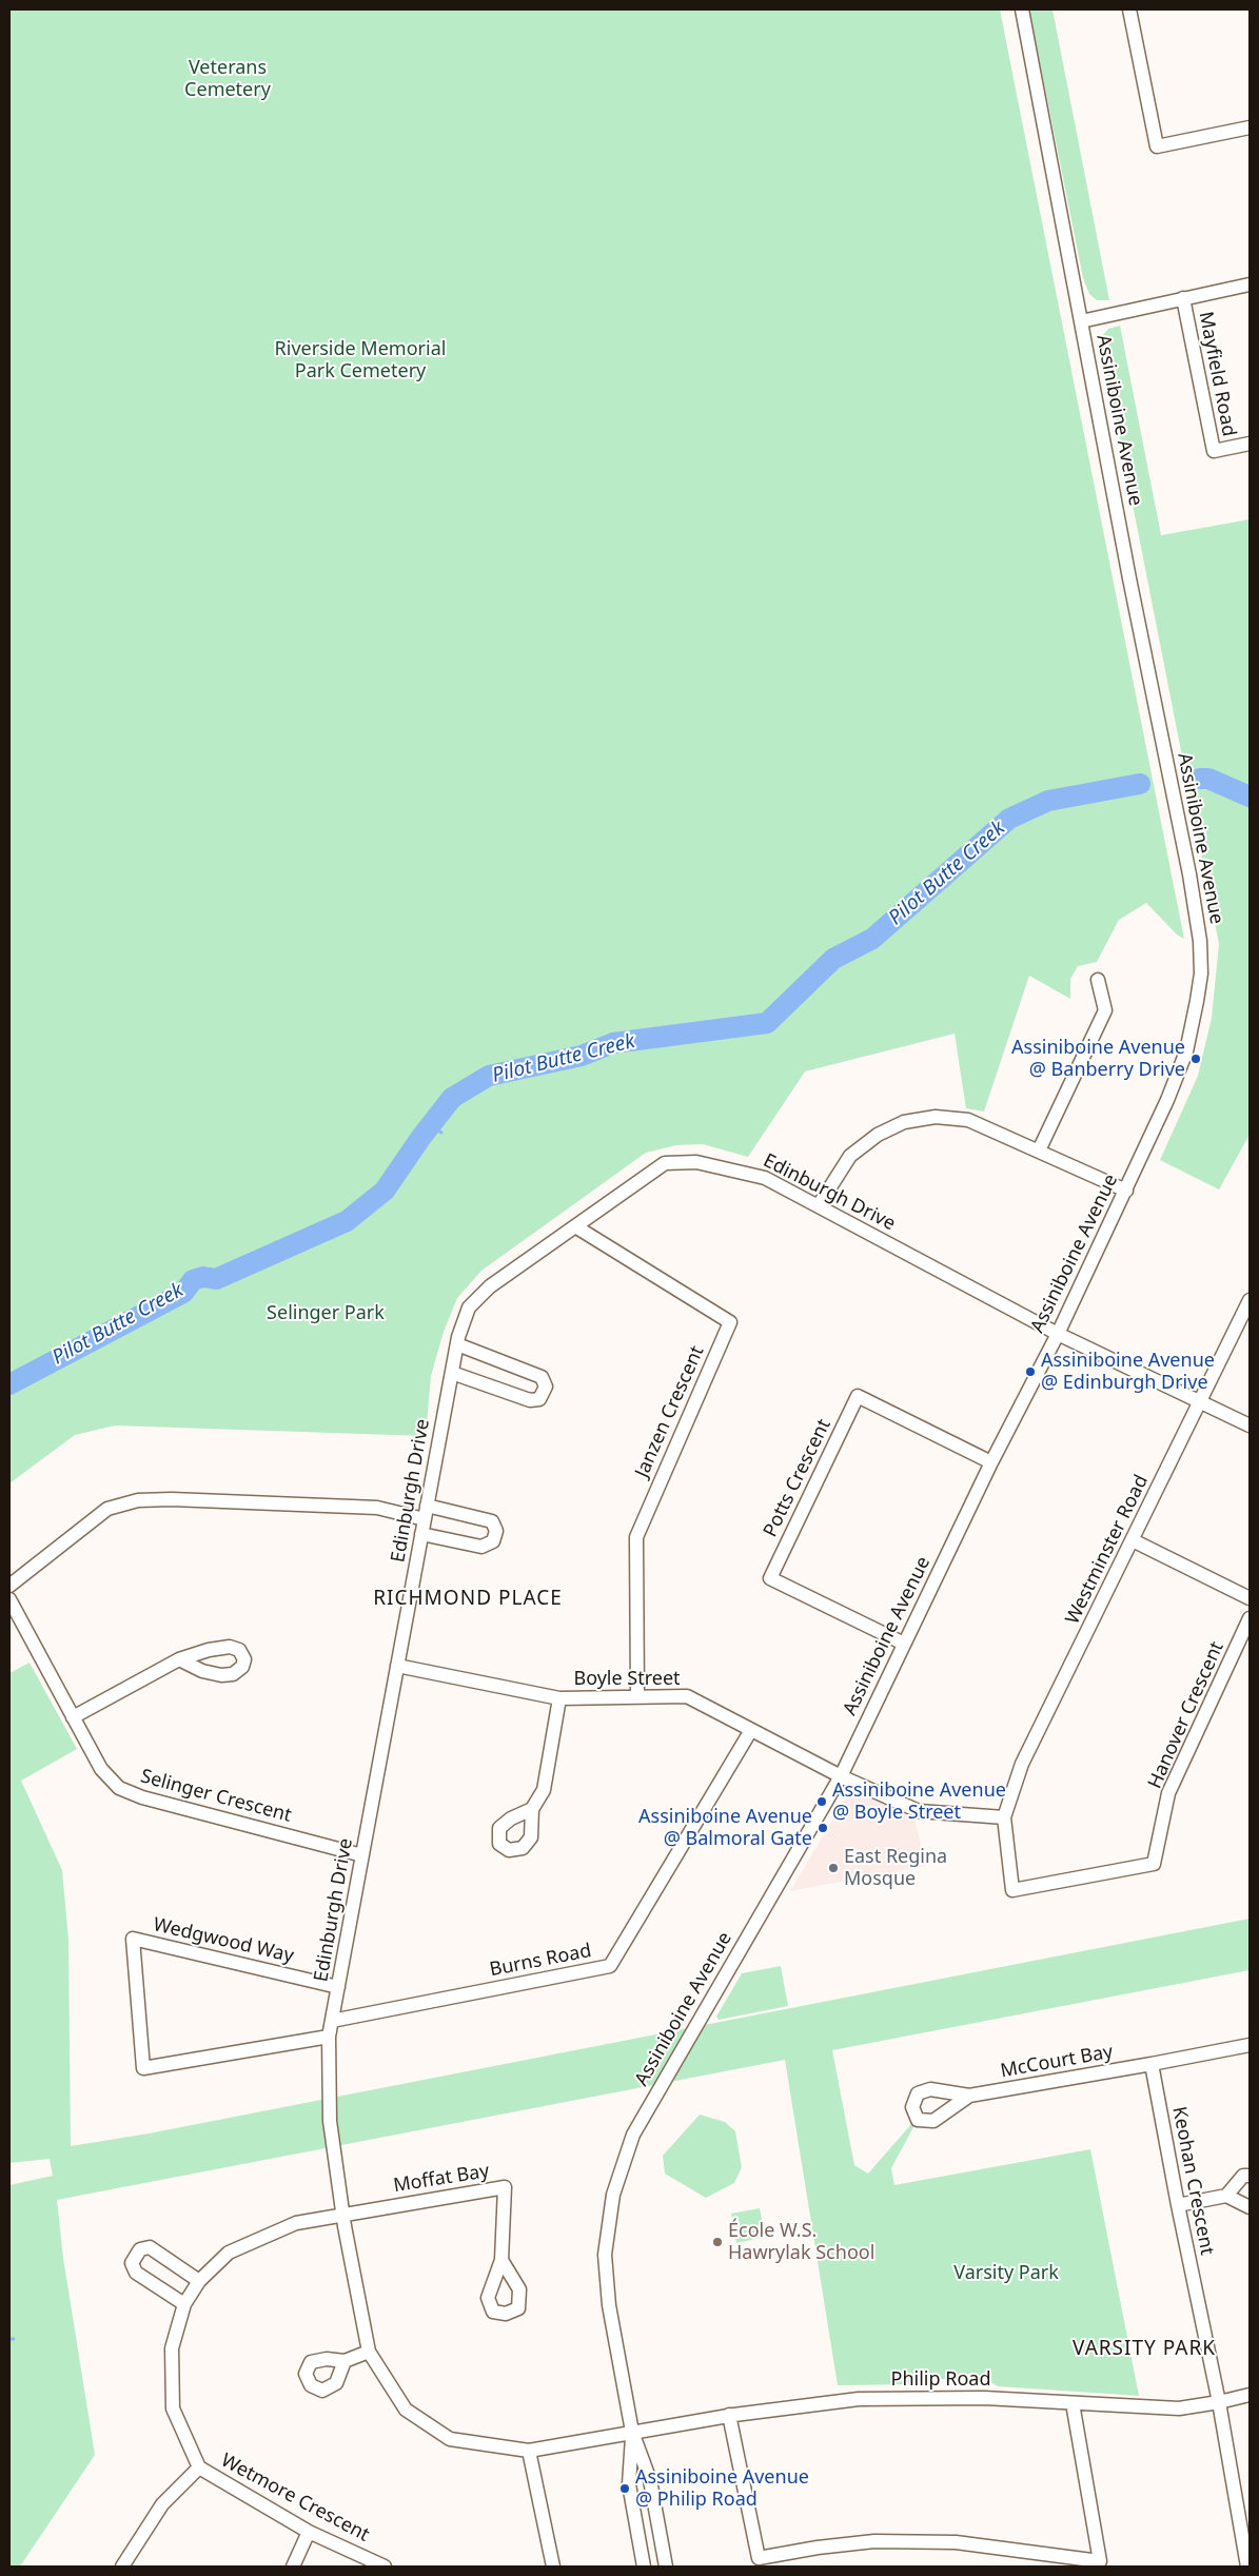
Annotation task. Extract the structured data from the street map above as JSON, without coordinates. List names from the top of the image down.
{
  "streets": {
    "street": [
      "Mayfield Road",
      "Assiniboine Avenue",
      "Edinburgh Drive",
      "Janzen Crescent",
      "Potts Crescent",
      "Westminster Road",
      "Boyle Street",
      "Hanover Crescent",
      "Selinger Crescent",
      "Wedgwood Way",
      "Burns Road",
      "McCourt Bay",
      "Moffat Bay",
      "Keohan Crescent",
      "Philip Road",
      "Wetmore Crescent"
    ]
  },
  "crossings": [
    ["Assiniboine Avenue", "Edinburgh Drive"],
    ["Assiniboine Avenue", "Potts Crescent"],
    ["Assiniboine Avenue", "Boyle Street"],
    ["Assiniboine Avenue", "Philip Road"],
    ["Edinburgh Drive", "Janzen Crescent"],
    ["Edinburgh Drive", "Westminster Road"],
    ["Edinburgh Drive", "Boyle Street"],
    ["Edinburgh Drive", "Selinger Crescent"],
    ["Edinburgh Drive", "Wedgwood Way"],
    ["Edinburgh Drive", "Burns Road"],
    ["Edinburgh Drive", "Moffat Bay"],
    ["Edinburgh Drive", "Philip Road"],
    ["Edinburgh Drive", "Wetmore Crescent"],
    ["Janzen Crescent", "Boyle Street"],
    ["Westminster Road", "Boyle Street"],
    ["Westminster Road", "Hanover Crescent"],
    ["Boyle Street", "Hanover Crescent"],
    ["Boyle Street", "Burns Road"],
    ["McCourt Bay", "Keohan Crescent"],
    ["Moffat Bay", "Wetmore Crescent"],
    ["Keohan Crescent", "Philip Road"]
  ],
  "districts": ["RICHMOND PLACE", "VARSITY PARK"],
  "water": ["Pilot Butte Creek"],
  "parks": [
    "Veterans Cemetery",
    "Riverside Memorial Park Cemetery",
    "Selinger Park",
    "Varsity Park"
  ],
  "places": [
    "Assiniboine Avenue @ Banberry Drive",
    "Assiniboine Avenue @ Edinburgh Drive",
    "Assiniboine Avenue @ Boyle Street",
    "Assiniboine Avenue @ Balmoral Gate",
    "East Regina Mosque",
    "École W.S. Hawrylak School",
    "Assiniboine Avenue @ Philip Road"
  ]
}
